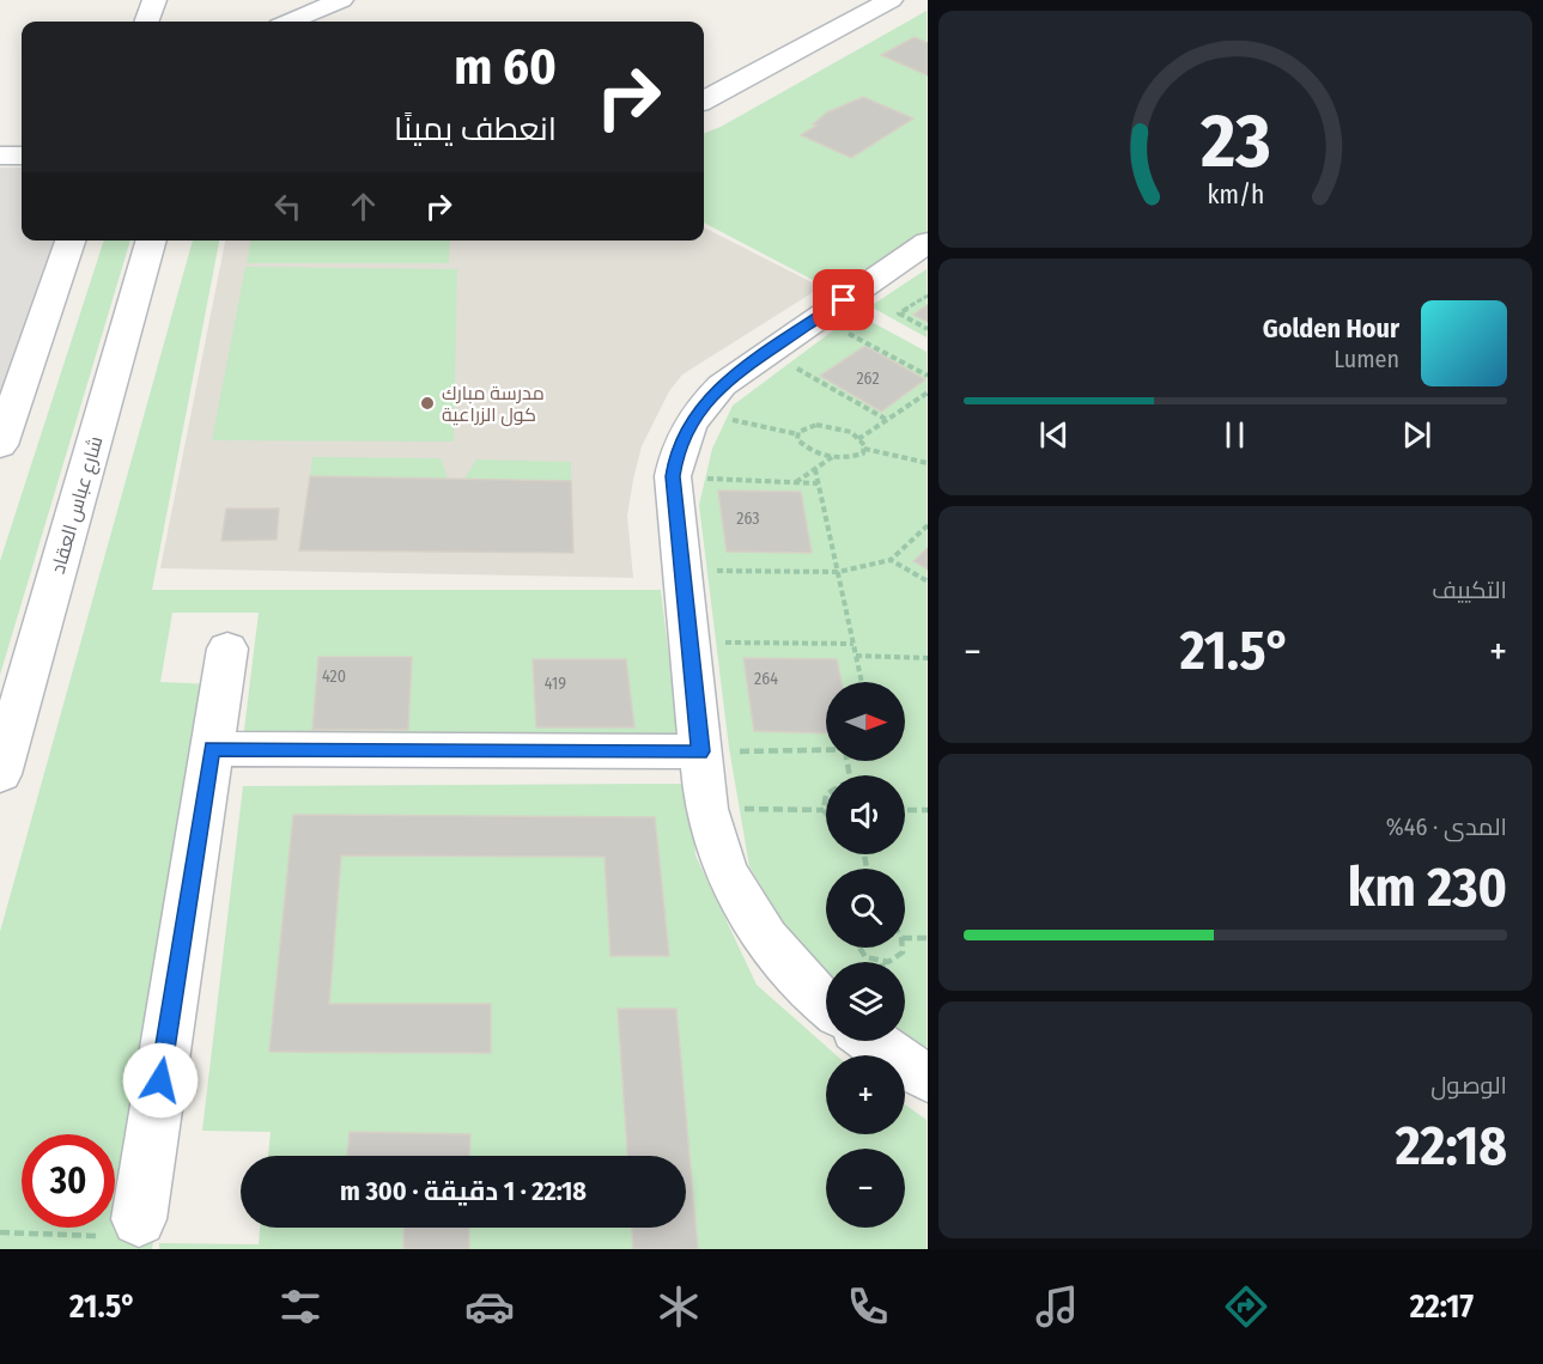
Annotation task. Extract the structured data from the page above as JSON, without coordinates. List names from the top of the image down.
{
  "streets": {
    "street": ["شارع عباس العقاد"]
  },
  "places": ["مدرسة مبارك كول الزراعية"],
  "house_numbers": [
    "262",
    "263",
    "420",
    "264",
    "419"
  ],
  "north": "right",
  "page": {
    "turn": ["60 m", "انعطف يمينًا"],
    "song": ["Golden Hour", "Lumen"],
    "tile": [
      "التكييف",
      ["المدى · 46%", "230 km"],
      ["الوصول", "22:18"]
    ],
    "heat": ["−", "21.5°", "+"],
    "map_buttons": ["+", "−"],
    "limit": "30",
    "trip": "22:18 · 1 دقيقة · 300 m",
    "tabs": ["22:17", "21.5°"],
    "gauge": ["23", "km/h"]
  }
}
